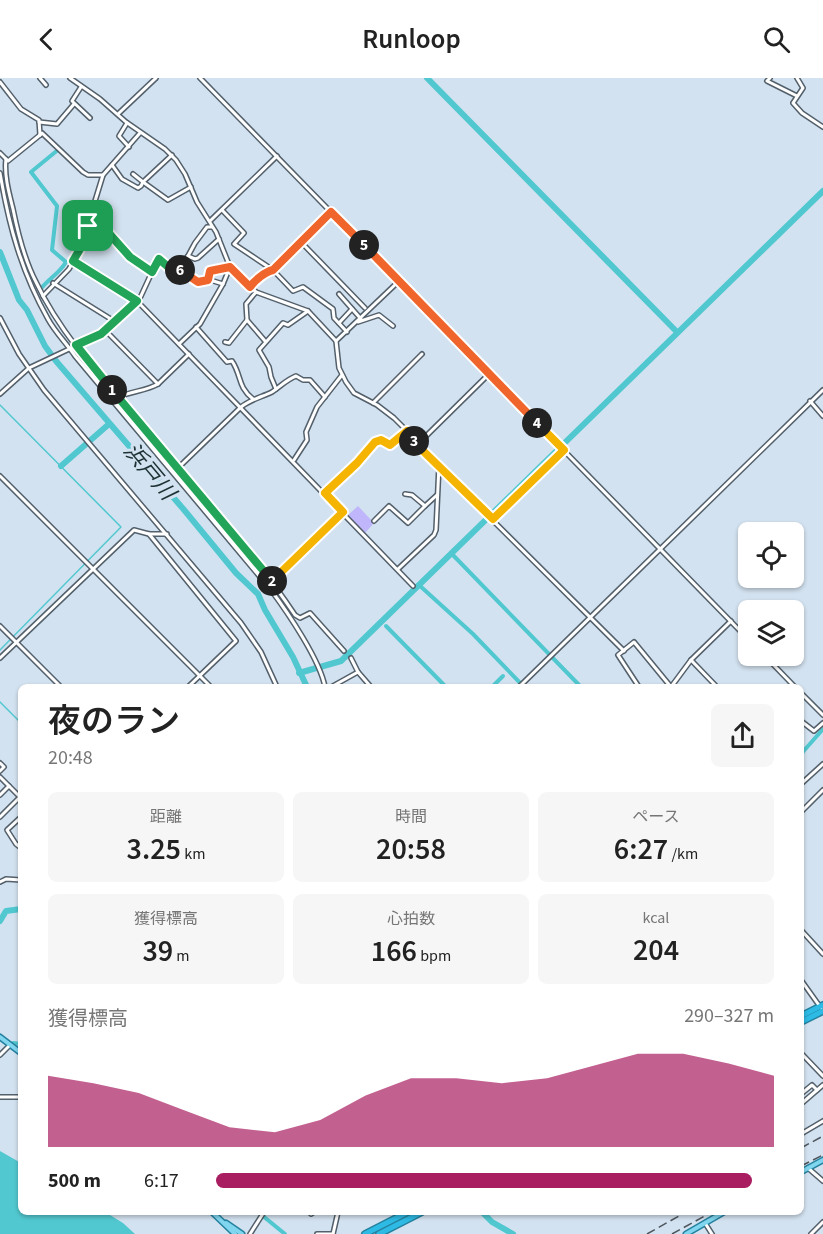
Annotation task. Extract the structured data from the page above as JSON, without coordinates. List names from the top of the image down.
{
  "water": ["浜戸川"],
  "page": {
    "header": "Runloop",
    "pins": [
      "5",
      "6",
      "1",
      "4",
      "3",
      "2"
    ],
    "heading": ["夜のラン", "20:48"],
    "stats": [
      ["距離", "3.25 km"],
      ["時間", "20:58"],
      ["ペース", "6:27 /km"],
      ["獲得標高", "39 m"],
      ["心拍数", "166 bpm"],
      ["kcal", "204"]
    ],
    "chart": ["獲得標高", "290–327 m"],
    "list": [
      {
        "name": "500 m",
        "note": "6:17"
      }
    ]
  }
}
